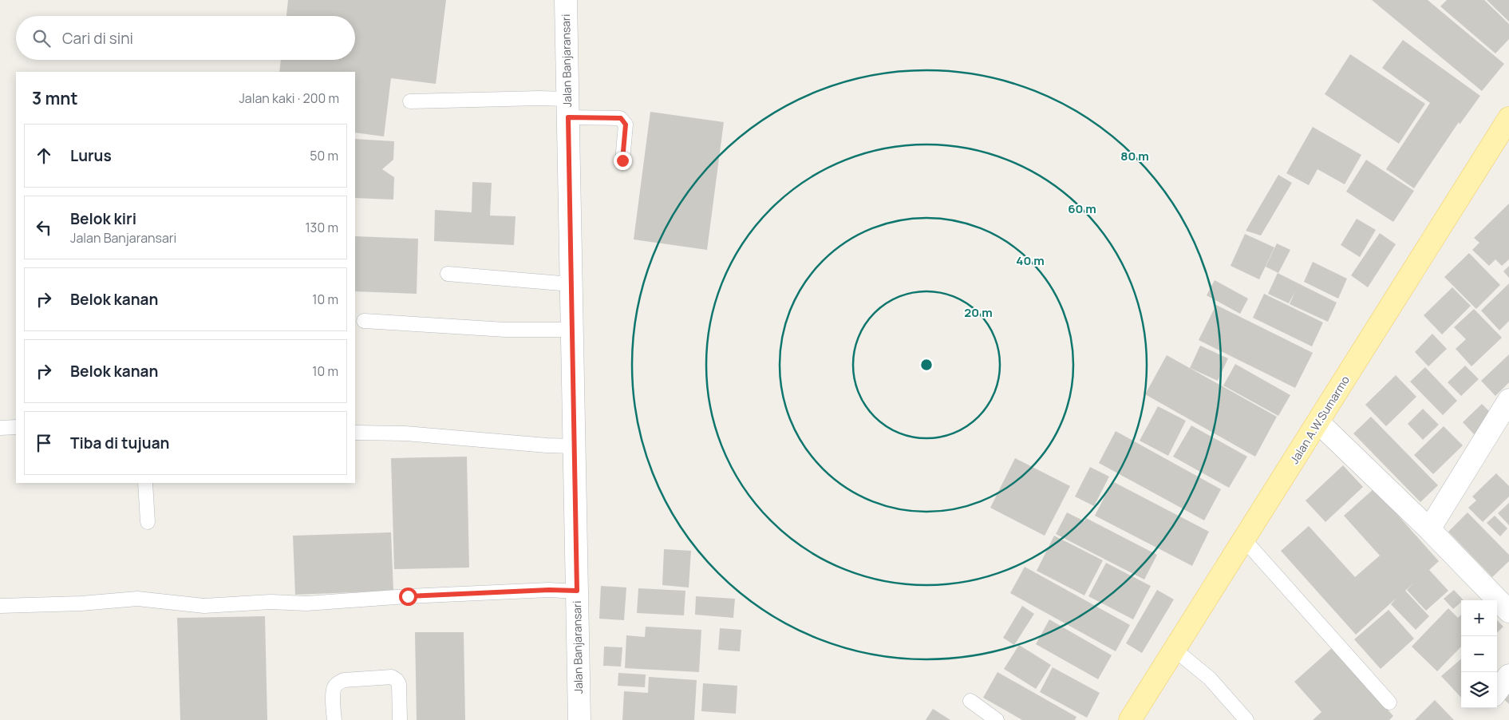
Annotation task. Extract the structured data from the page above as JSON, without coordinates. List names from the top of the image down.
{
  "streets": {
    "main road": ["Jalan A.W.Sumarmo"],
    "street": ["Jalan Banjaransari"]
  },
  "page": {
    "search": "Cari di sini",
    "heading": ["3 mnt", "Jalan kaki · 200 m"],
    "list": [
      ["Lurus", "50 m"],
      ["Belok kiri", "Jalan Banjaransari", "130 m"],
      ["Belok kanan", "10 m"],
      ["Belok kanan", "10 m"],
      "Tiba di tujuan"
    ],
    "map_buttons": ["+", "−"]
  },
  "rings": [
    "80 m",
    "60 m",
    "40 m",
    "20 m"
  ]
}
